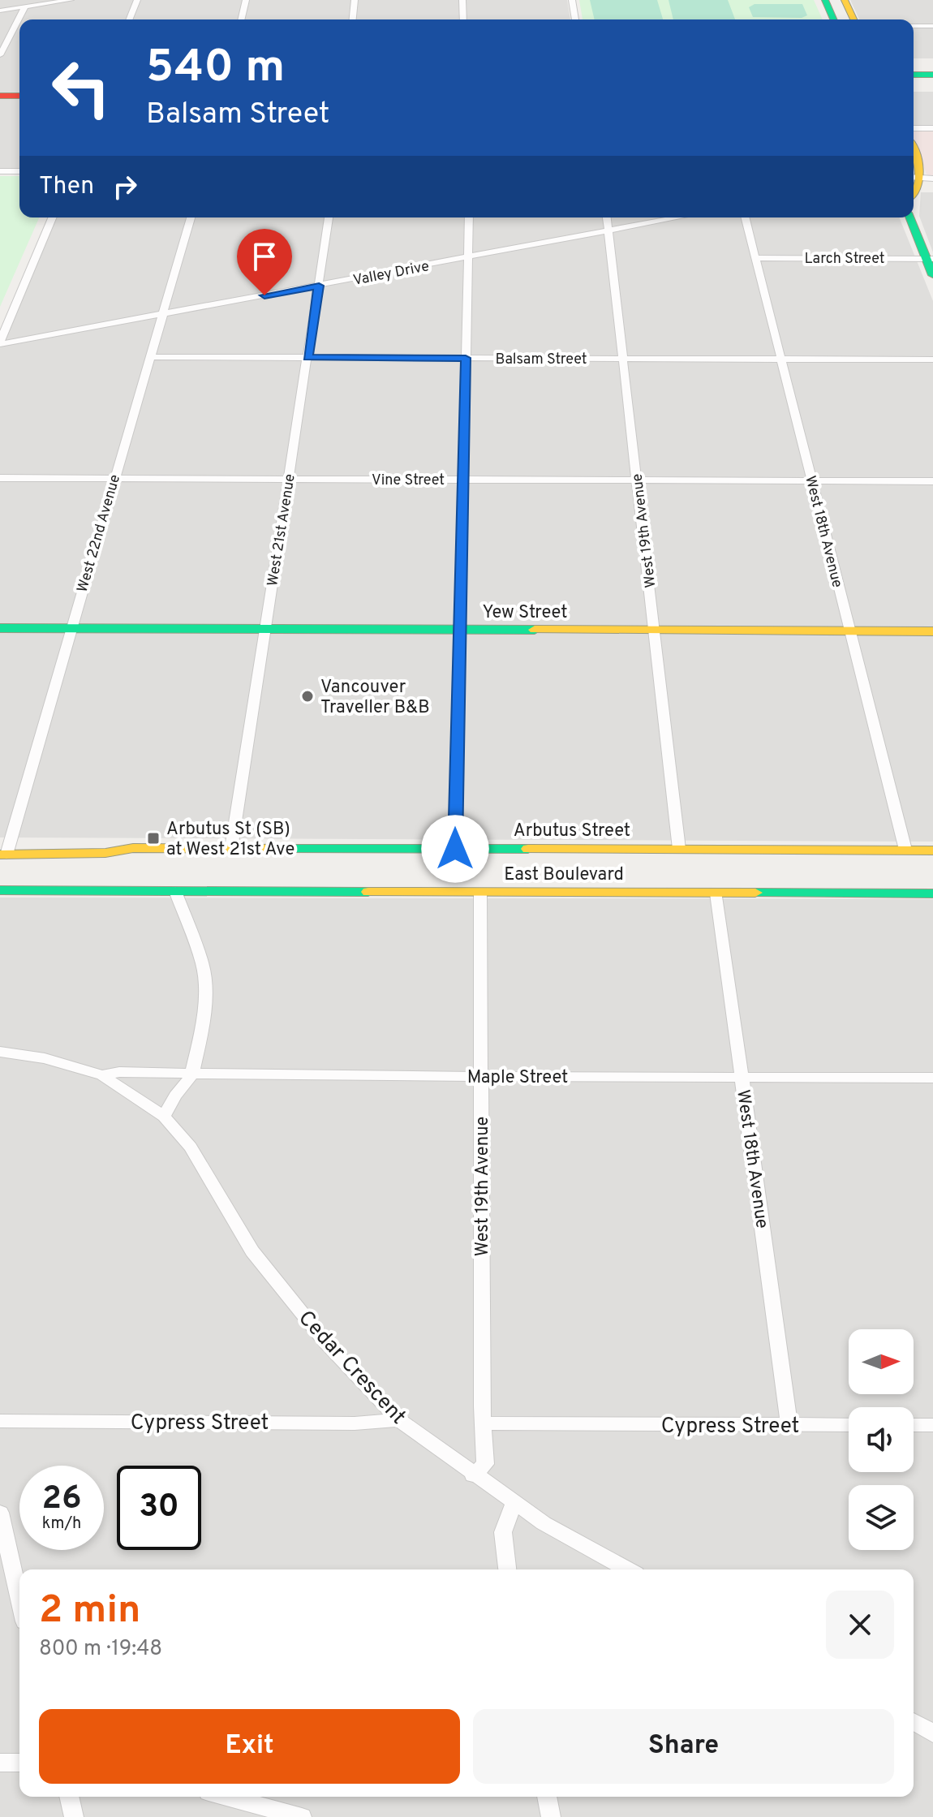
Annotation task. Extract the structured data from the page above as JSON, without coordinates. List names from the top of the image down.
{
  "streets": {
    "street": [
      "Larch Street",
      "Valley Drive",
      "Balsam Street",
      "Vine Street",
      "West 21st Avenue",
      "West 19th Avenue",
      "West 18th Avenue",
      "West 22nd Avenue",
      "Yew Street",
      "Arbutus Street",
      "East Boulevard",
      "Maple Street",
      "Cedar Crescent",
      "Cypress Street"
    ]
  },
  "crossings": [
    ["Larch Street", "West 18th Avenue"],
    ["Valley Drive", "West 21st Avenue"],
    ["Valley Drive", "West 19th Avenue"],
    ["Valley Drive", "West 22nd Avenue"],
    ["Balsam Street", "West 21st Avenue"],
    ["Balsam Street", "West 19th Avenue"],
    ["Balsam Street", "West 18th Avenue"],
    ["Balsam Street", "West 22nd Avenue"],
    ["Vine Street", "West 21st Avenue"],
    ["Vine Street", "West 19th Avenue"],
    ["Vine Street", "West 18th Avenue"],
    ["Vine Street", "West 22nd Avenue"],
    ["West 21st Avenue", "Yew Street"],
    ["West 21st Avenue", "Arbutus Street"],
    ["West 19th Avenue", "Yew Street"],
    ["West 19th Avenue", "Arbutus Street"],
    ["West 19th Avenue", "East Boulevard"],
    ["West 19th Avenue", "Maple Street"],
    ["West 19th Avenue", "Cedar Crescent"],
    ["West 19th Avenue", "Cypress Street"],
    ["West 18th Avenue", "Yew Street"],
    ["West 18th Avenue", "Arbutus Street"],
    ["West 18th Avenue", "East Boulevard"],
    ["West 18th Avenue", "Maple Street"],
    ["West 18th Avenue", "Cypress Street"],
    ["West 22nd Avenue", "Yew Street"],
    ["West 22nd Avenue", "Arbutus Street"],
    ["Maple Street", "Cedar Crescent"],
    ["Cedar Crescent", "Cypress Street"]
  ],
  "places": {
    "other": ["Vancouver Traveller B&B"],
    "transit": ["Arbutus St (SB) at West 21st Ave"]
  },
  "north": "right",
  "page": {
    "turn": ["540 m", "Balsam Street"],
    "then": "Then",
    "speed": "26 km/h",
    "limit": "30",
    "heading": ["2 min", "800 m · 19:48"],
    "buttons": ["Exit", "Share"]
  }
}
